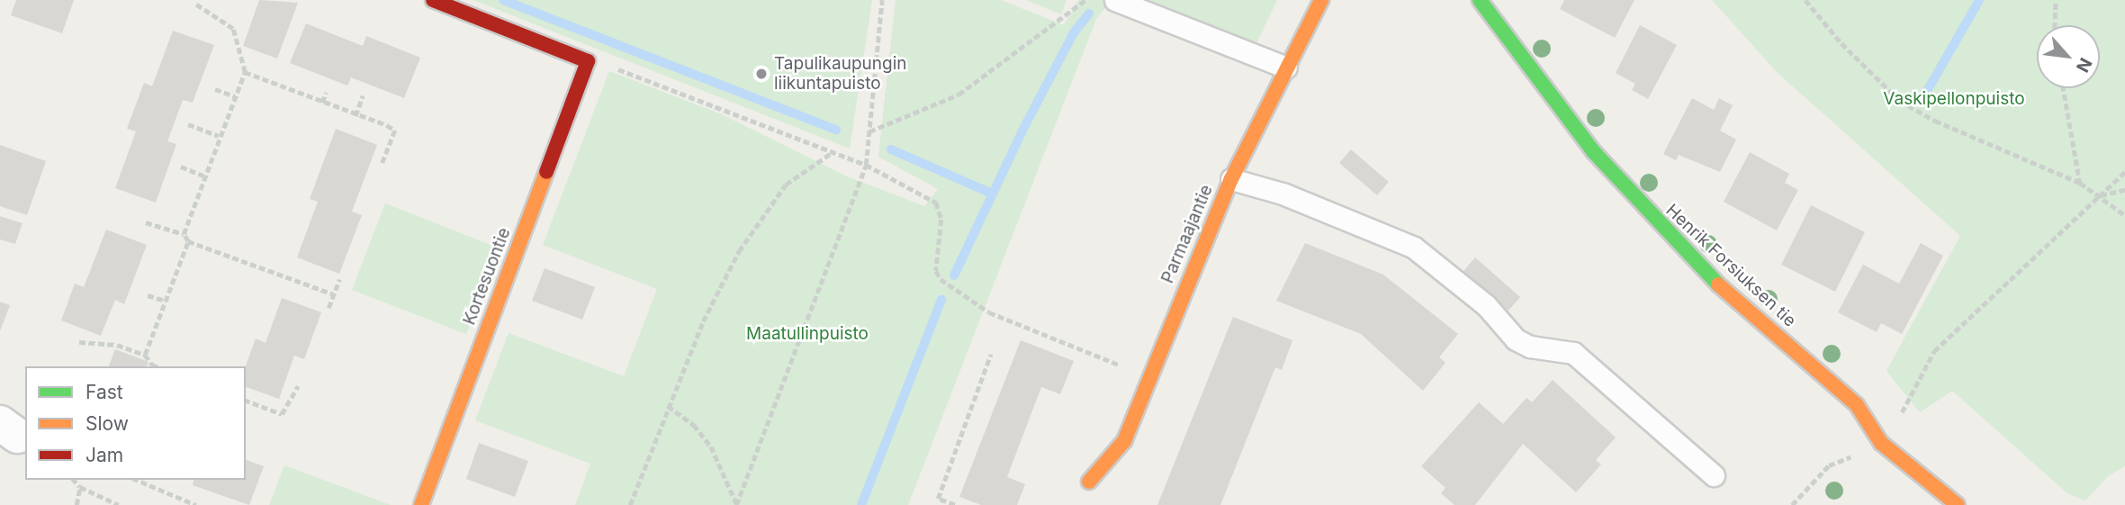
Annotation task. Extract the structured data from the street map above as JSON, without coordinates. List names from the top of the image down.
{
  "streets": {
    "street": ["Parmaajantie", "Henrik Forsiuksen tie", "Kortesuontie"]
  },
  "parks": ["Vaskipellonpuisto", "Maatullinpuisto"],
  "places": ["Tapulikaupungin liikuntapuisto"],
  "legend": ["Fast", "Slow", "Jam"],
  "north": "bottom right"
}
